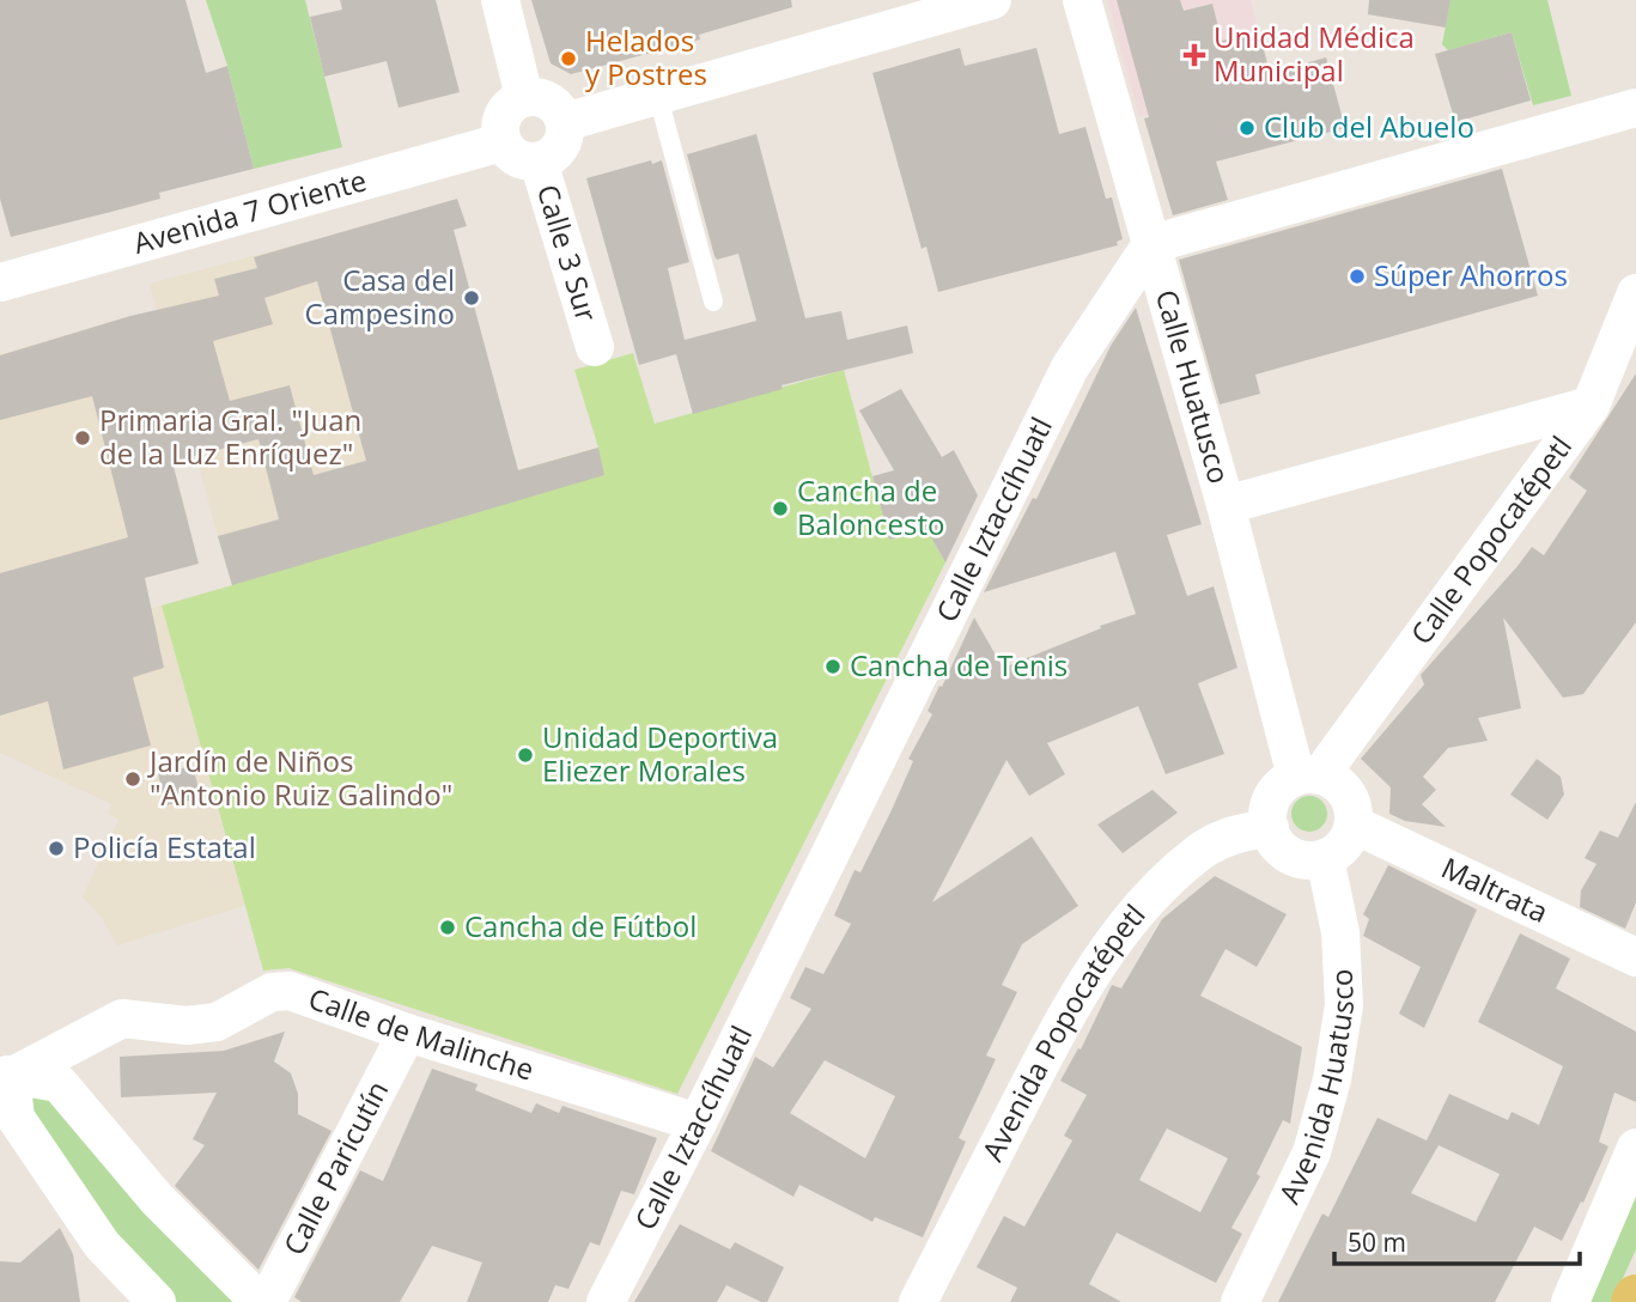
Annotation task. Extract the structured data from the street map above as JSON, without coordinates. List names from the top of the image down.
{
  "streets": {
    "street": [
      "Avenida 7 Oriente",
      "Calle 3 Sur",
      "Calle Huatusco",
      "Calle Iztaccíhuatl",
      "Calle Popocatépetl",
      "Maltrata",
      "Calle de Malinche",
      "Avenida Popocatépetl",
      "Avenida Huatusco",
      "Calle Paricutín"
    ]
  },
  "crossings": [
    ["Avenida 7 Oriente", "Calle 3 Sur"],
    ["Calle Huatusco", "Calle Iztaccíhuatl"],
    ["Calle Huatusco", "Calle Popocatépetl"],
    ["Calle Huatusco", "Maltrata"],
    ["Calle Huatusco", "Avenida Popocatépetl"],
    ["Calle Huatusco", "Avenida Huatusco"],
    ["Calle Iztaccíhuatl", "Calle de Malinche"],
    ["Calle Popocatépetl", "Maltrata"],
    ["Calle Popocatépetl", "Avenida Popocatépetl"],
    ["Calle Popocatépetl", "Avenida Huatusco"],
    ["Maltrata", "Avenida Popocatépetl"],
    ["Maltrata", "Avenida Huatusco"],
    ["Calle de Malinche", "Calle Paricutín"],
    ["Avenida Popocatépetl", "Avenida Huatusco"]
  ],
  "places": {
    "health": ["Unidad Médica Municipal"],
    "other": [
      "Helados y Postres",
      "Club del Abuelo",
      "Súper Ahorros",
      "Casa del Campesino",
      "Primaria Gral. \"Juan de la Luz Enríquez\"",
      "Cancha de Baloncesto",
      "Cancha de Tenis",
      "Unidad Deportiva Eliezer Morales",
      "Jardín de Niños \"Antonio Ruiz Galindo\"",
      "Policía Estatal",
      "Cancha de Fútbol"
    ]
  },
  "scale_bar": "50 m"
}
